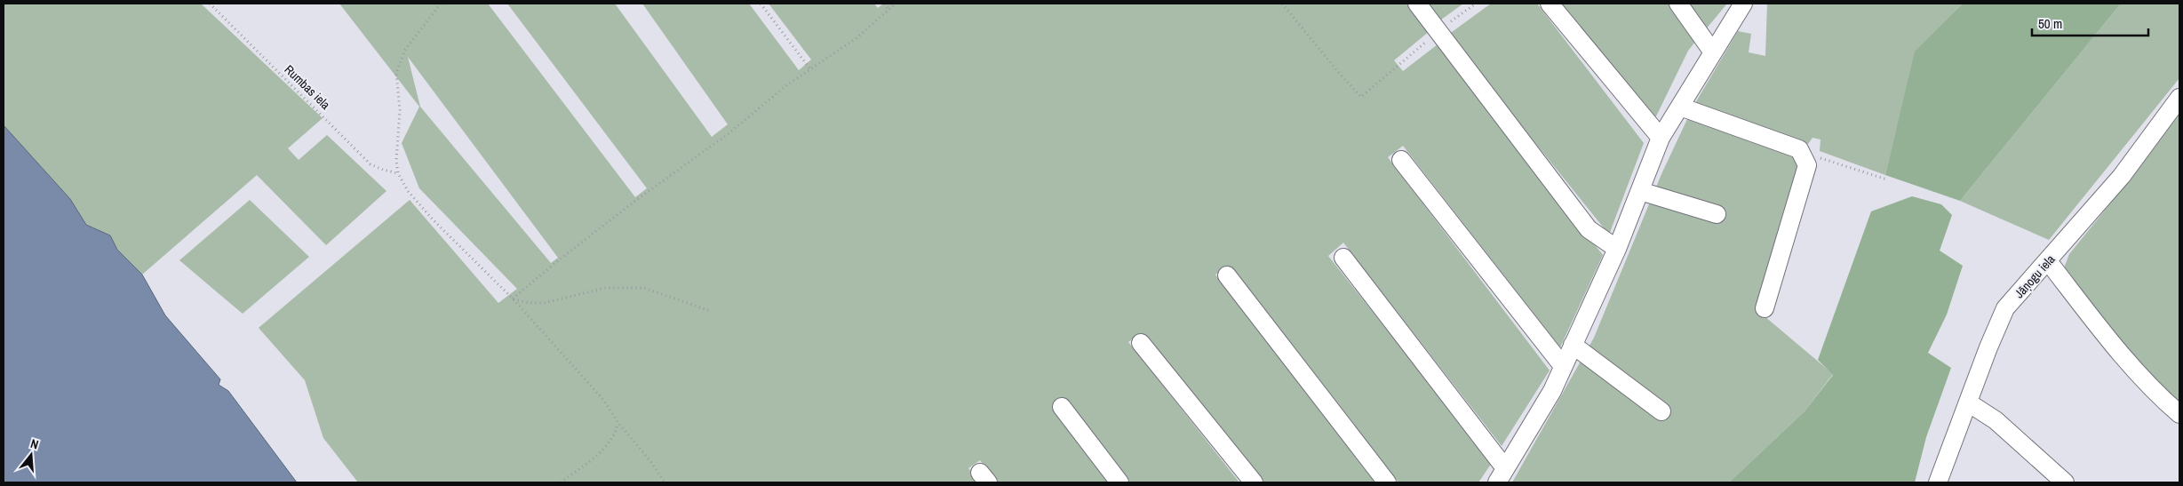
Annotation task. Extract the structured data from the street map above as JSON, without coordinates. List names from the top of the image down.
{
  "streets": {
    "street": ["Jāņogu iela"],
    "path": ["Rumbas iela"]
  },
  "scale_bar": "50 m",
  "north": "top"
}
